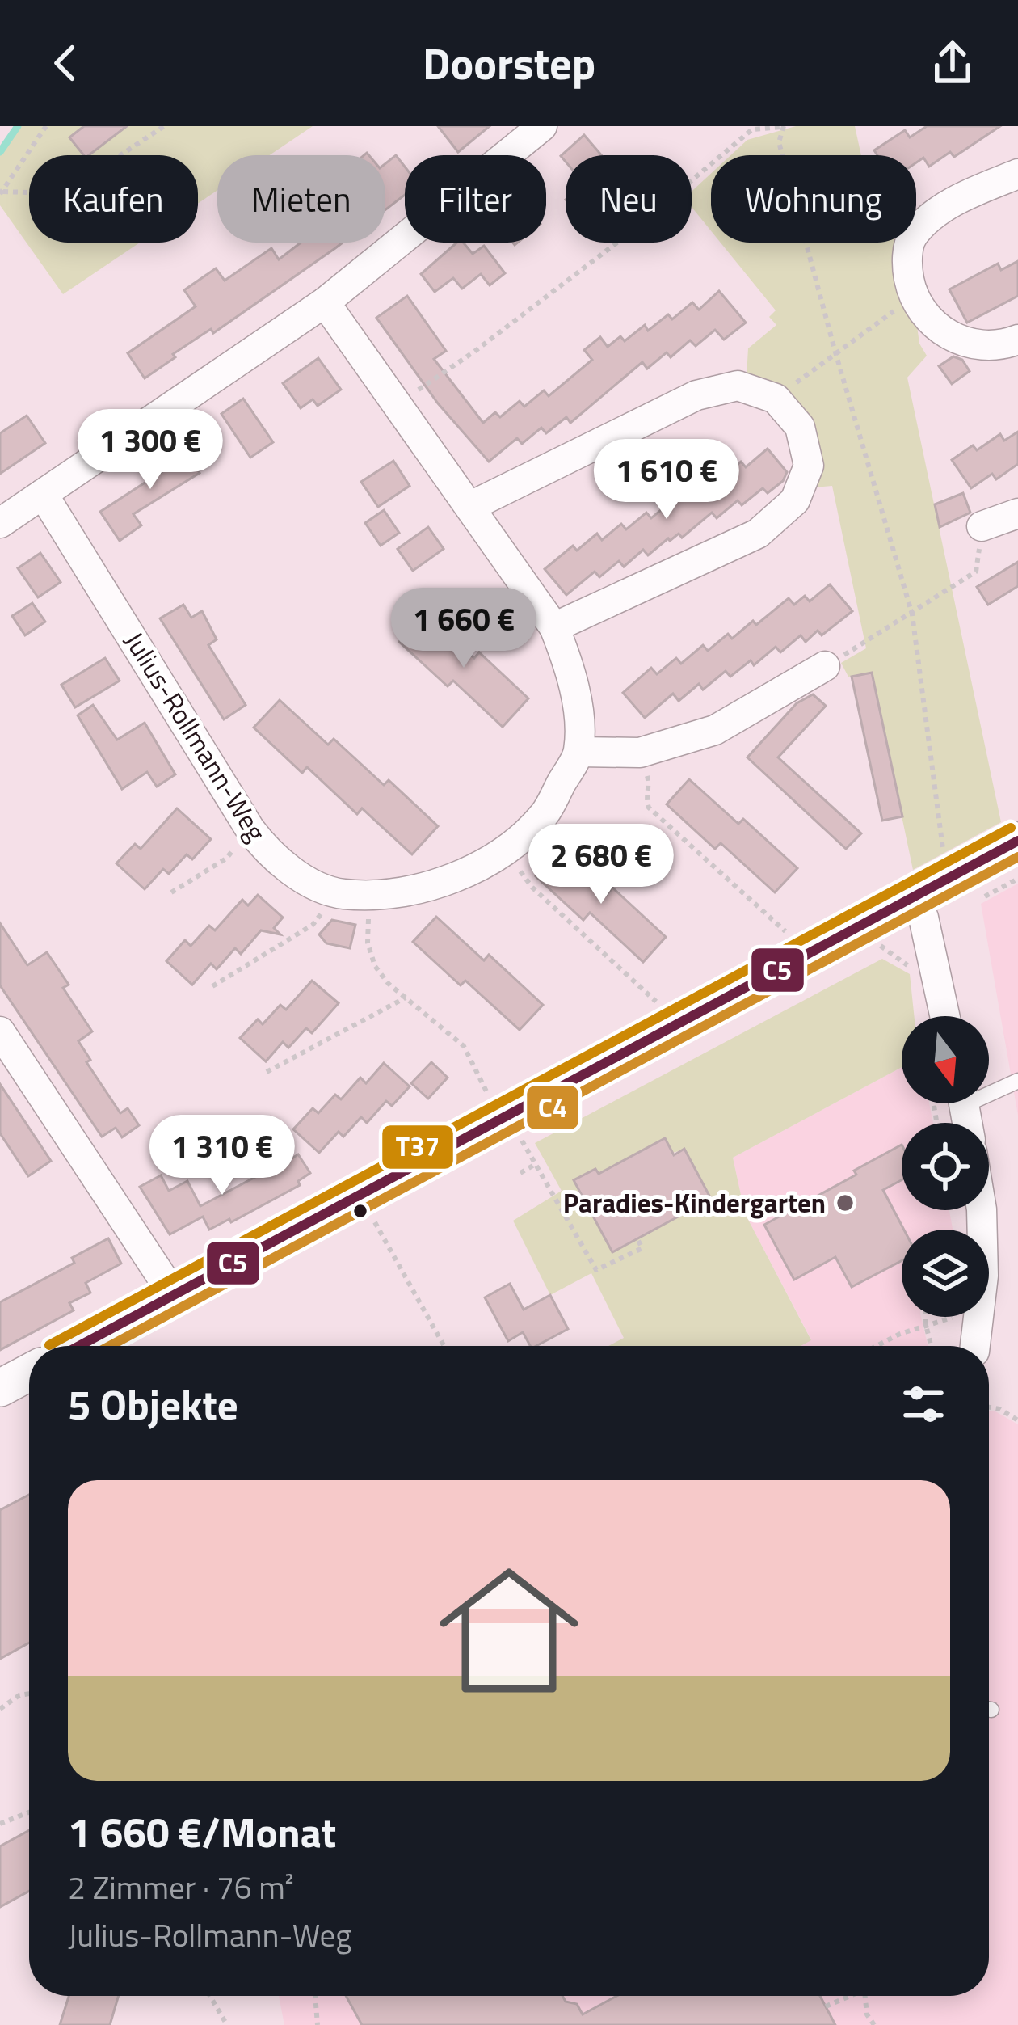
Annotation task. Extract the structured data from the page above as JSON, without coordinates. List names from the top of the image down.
{
  "streets": {
    "street": ["Julius-Rollmann-Weg"]
  },
  "places": ["Paradies-Kindergarten"],
  "lines": ["transit line T37", "transit line C5", "transit line C4"],
  "north": "bottom",
  "page": {
    "header": "Doorstep",
    "chip": [
      "Kaufen",
      "Mieten",
      "Filter",
      "Neu",
      "Wohnung"
    ],
    "price": [
      "1 300 €",
      "1 610 €",
      "1 660 €",
      "2 680 €",
      "1 310 €"
    ],
    "heading": "5 Objekte",
    "list": [
      {
        "name": "1 660 €/Monat",
        "note": "2 Zimmer · 76 m² · Julius-Rollmann-Weg"
      }
    ]
  }
}
